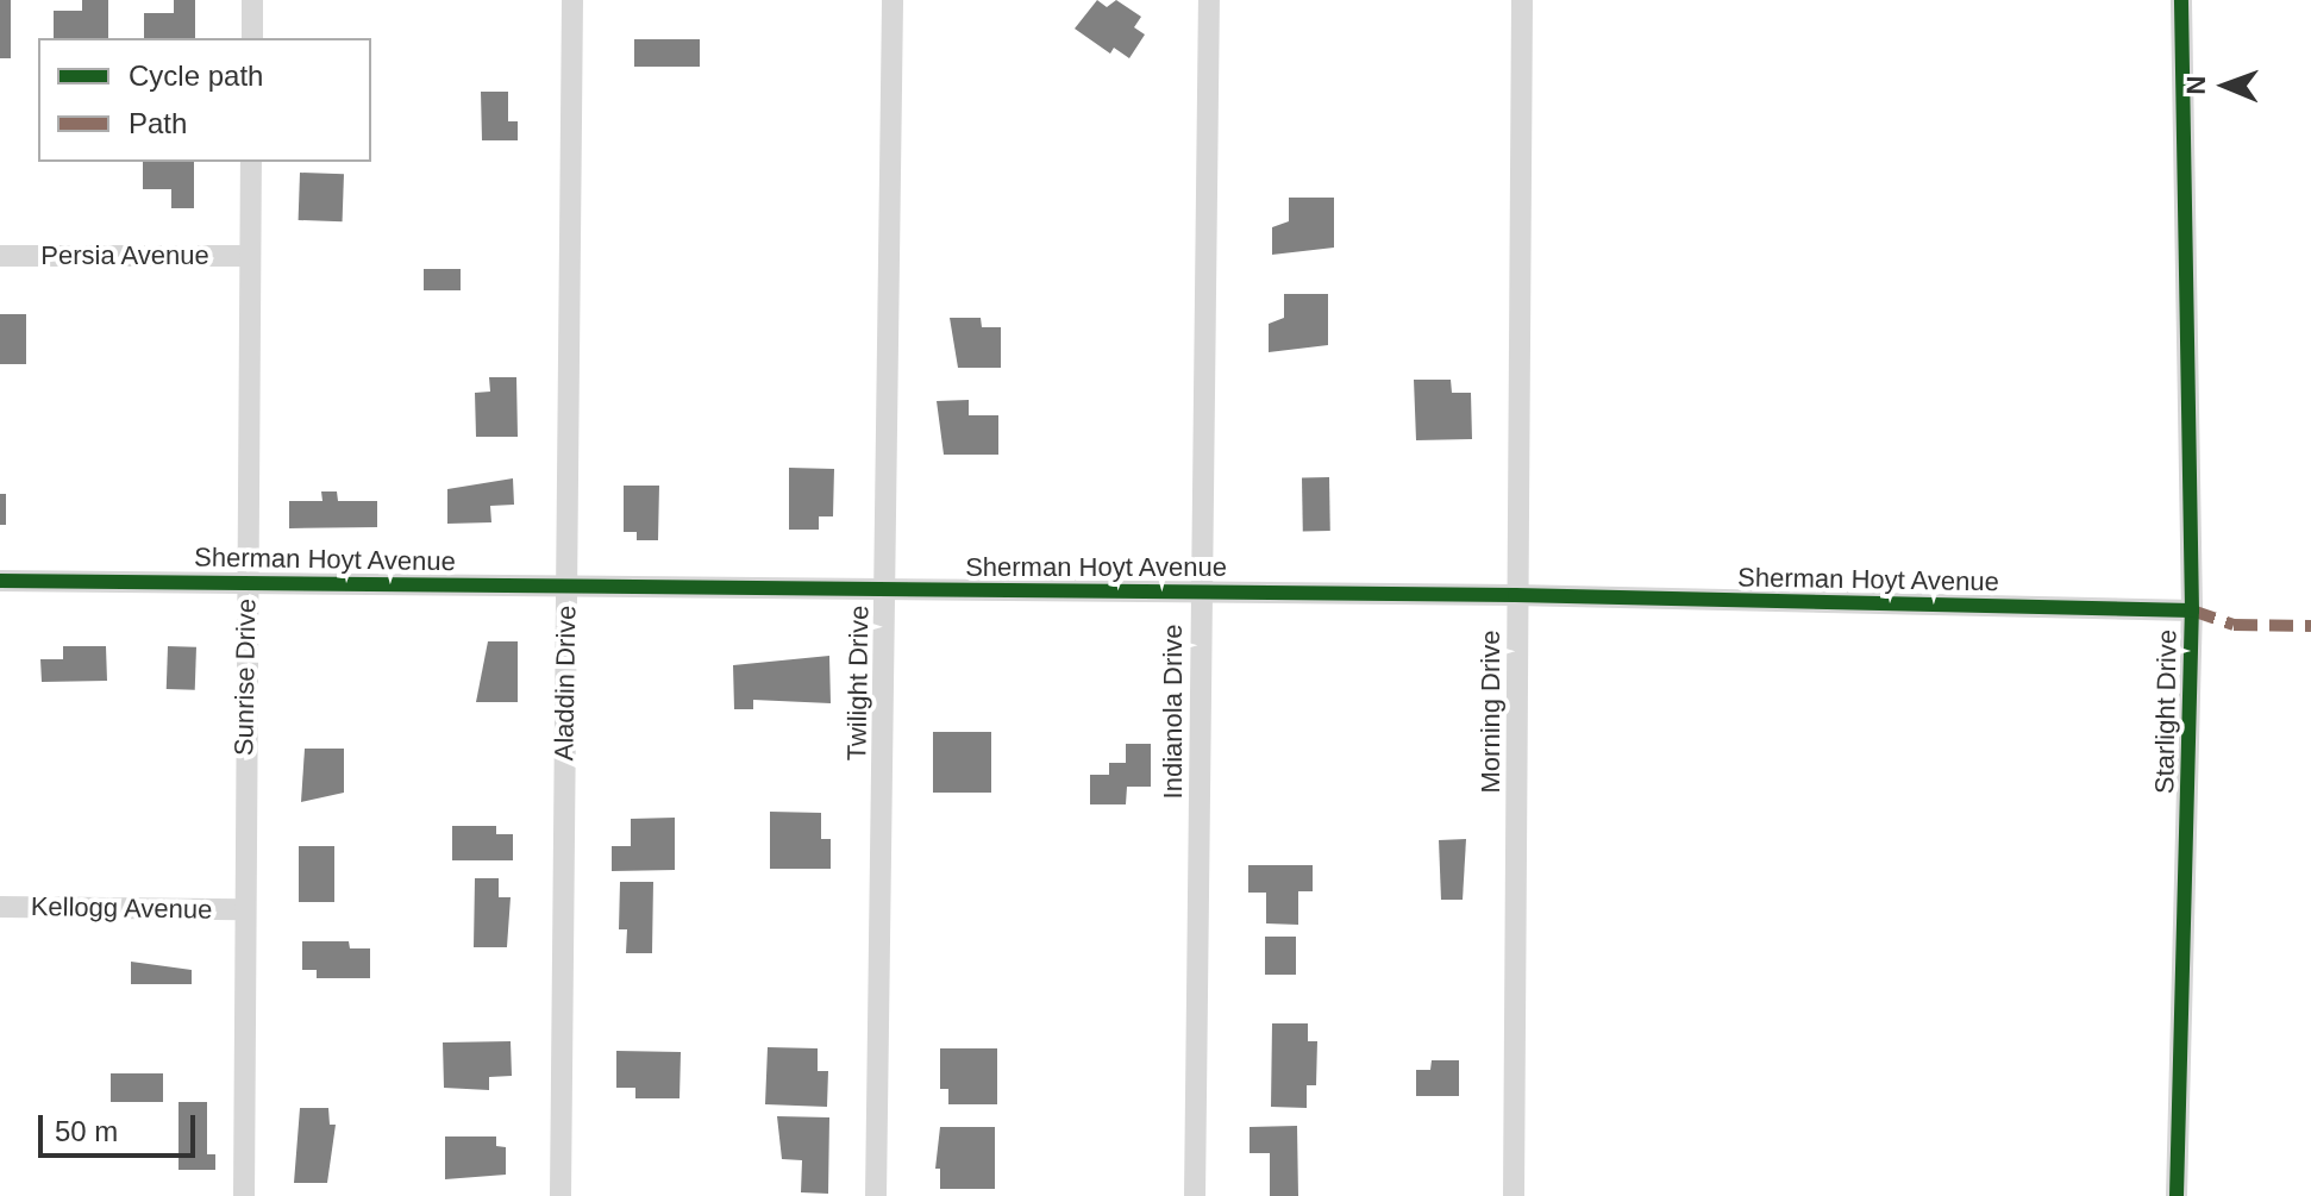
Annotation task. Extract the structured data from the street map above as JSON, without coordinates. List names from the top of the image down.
{
  "streets": {
    "street": [
      "Persia Avenue",
      "Sherman Hoyt Avenue",
      "Sunrise Drive",
      "Aladdin Drive",
      "Twilight Drive",
      "Indianola Drive",
      "Morning Drive",
      "Starlight Drive",
      "Kellogg Avenue"
    ]
  },
  "crossings": [
    ["Persia Avenue", "Sunrise Drive"],
    ["Sherman Hoyt Avenue", "Sunrise Drive"],
    ["Sherman Hoyt Avenue", "Aladdin Drive"],
    ["Sherman Hoyt Avenue", "Twilight Drive"],
    ["Sherman Hoyt Avenue", "Indianola Drive"],
    ["Sherman Hoyt Avenue", "Morning Drive"],
    ["Sherman Hoyt Avenue", "Starlight Drive"],
    ["Sunrise Drive", "Kellogg Avenue"]
  ],
  "legend": ["Cycle path", "Path"],
  "scale_bar": "50 m",
  "north": "left"
}
